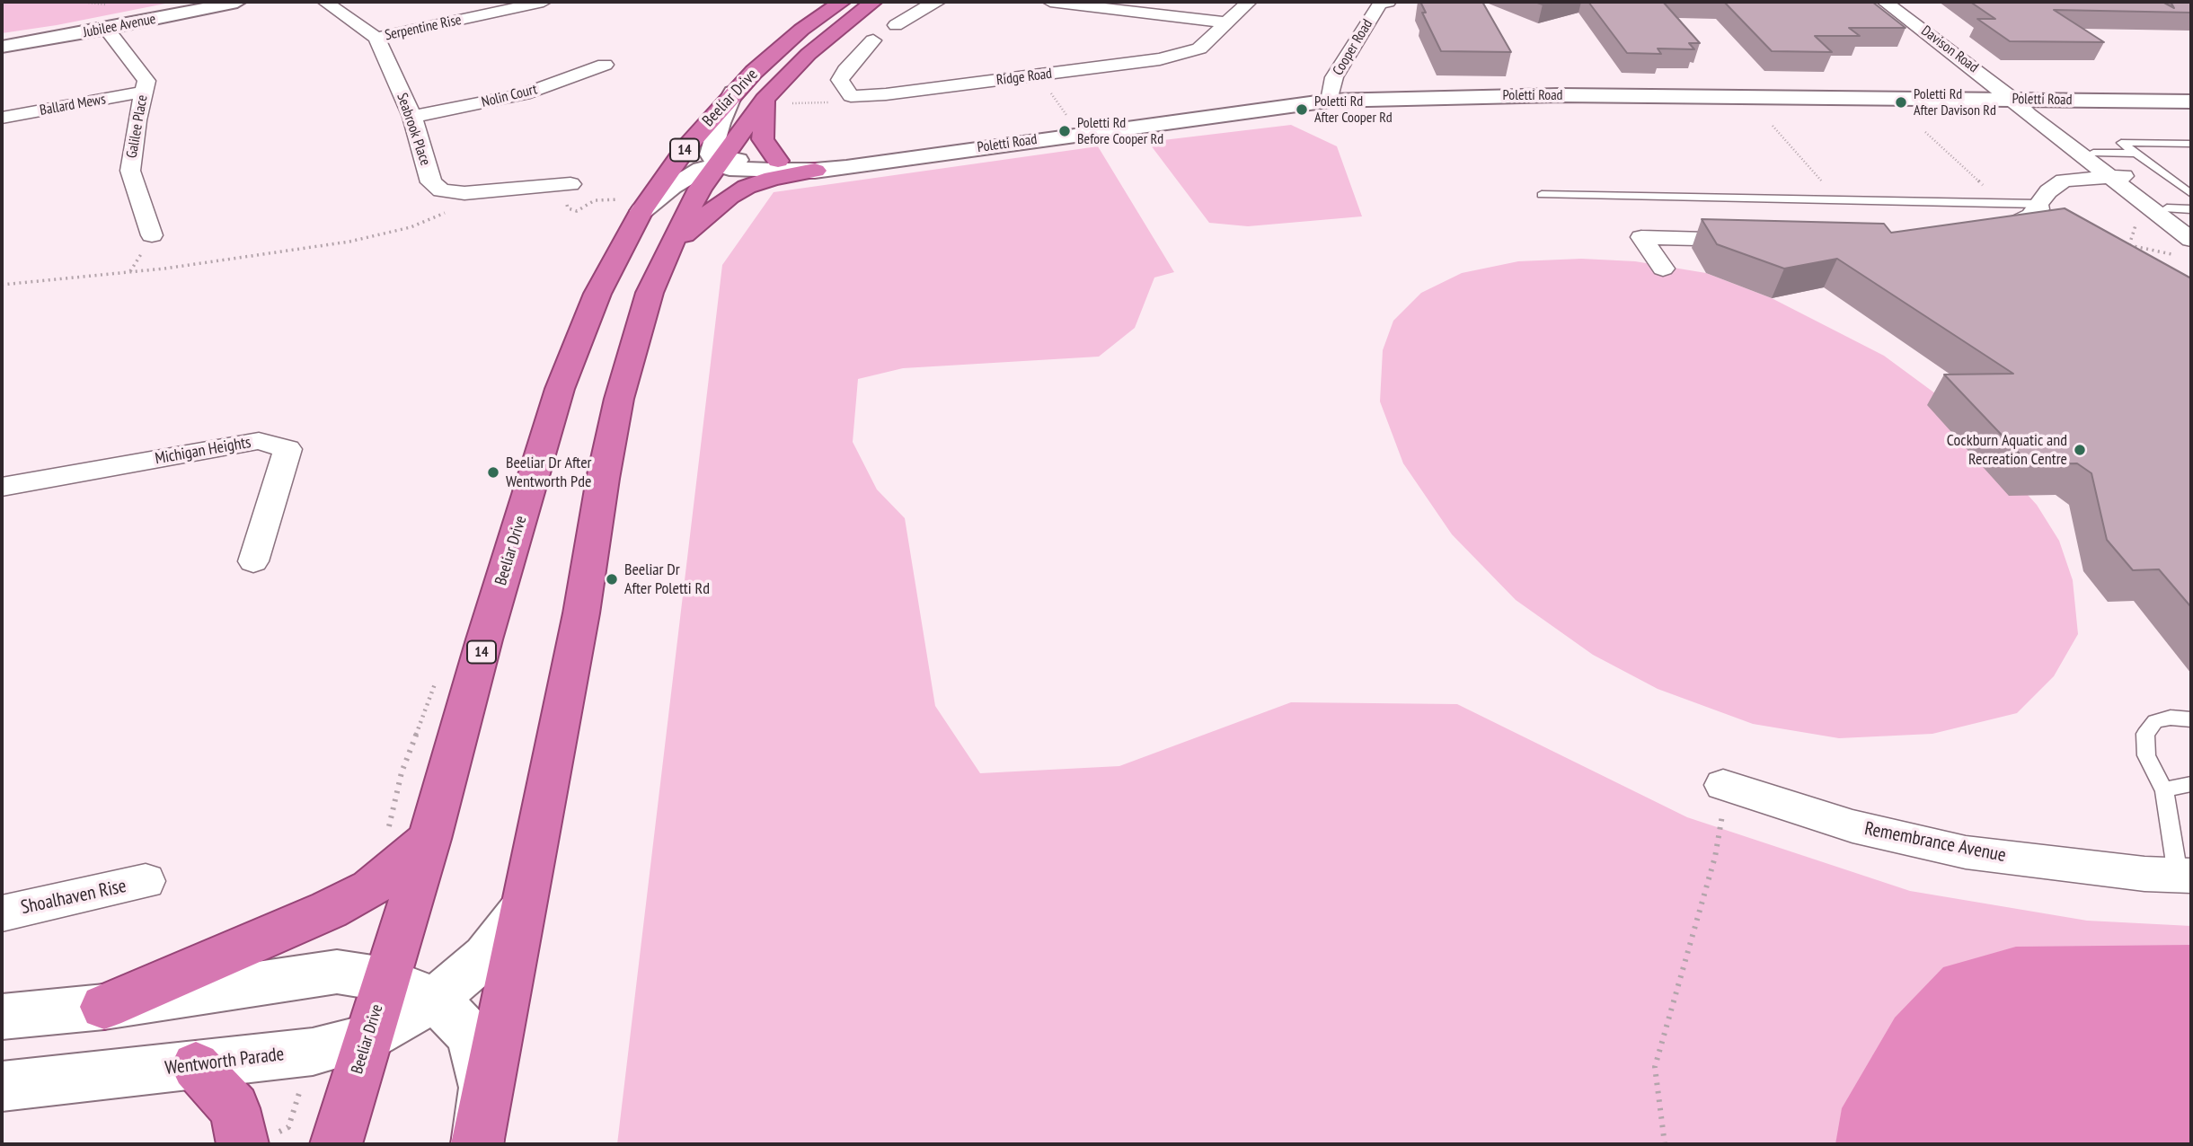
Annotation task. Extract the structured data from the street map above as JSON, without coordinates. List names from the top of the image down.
{
  "streets": {
    "highway": ["Beeliar Drive", "14"],
    "main road": ["Jubilee Avenue", "Poletti Road", "Wentworth Parade"],
    "street": [
      "Serpentine Rise",
      "Cooper Road",
      "Davison Road",
      "Ridge Road",
      "Nolin Court",
      "Ballard Mews",
      "Galilee Place",
      "Seabrook Place",
      "Michigan Heights",
      "Remembrance Avenue",
      "Shoalhaven Rise"
    ]
  },
  "crossings": [
    ["Jubilee Avenue", "Galilee Place"],
    ["Serpentine Rise", "Seabrook Place"],
    ["Cooper Road", "Poletti Road"],
    ["Davison Road", "Poletti Road"],
    ["Poletti Road", "Beeliar Drive"],
    ["Nolin Court", "Seabrook Place"],
    ["Beeliar Drive", "Wentworth Parade"],
    ["Ballard Mews", "Galilee Place"]
  ],
  "places": [
    "Poletti Rd After Davison Rd",
    "Poletti Rd After Cooper Rd",
    "Poletti Rd Before Cooper Rd",
    "Cockburn Aquatic and Recreation Centre",
    "Beeliar Dr After Wentworth Pde",
    "Beeliar Dr After Poletti Rd"
  ]
}
